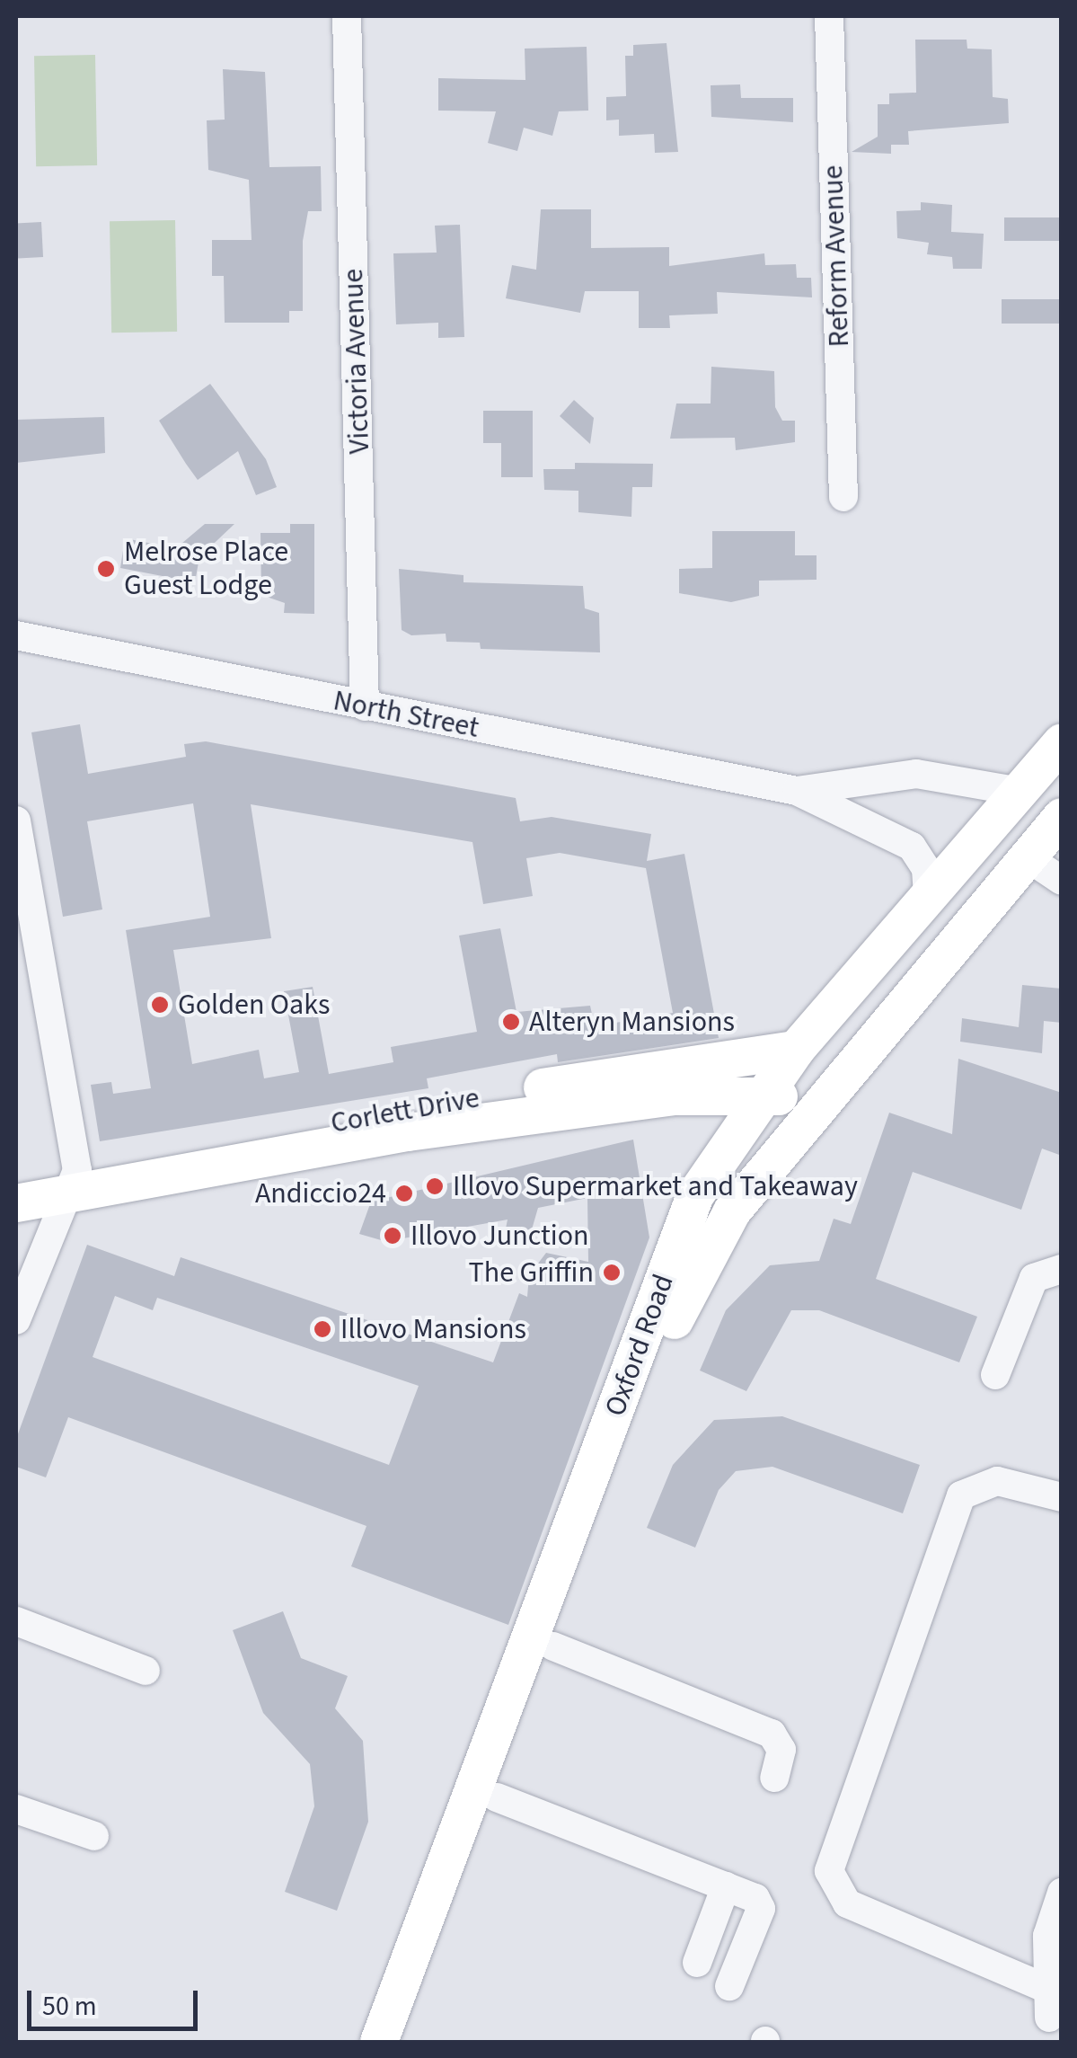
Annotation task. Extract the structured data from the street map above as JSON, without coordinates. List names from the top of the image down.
{
  "streets": {
    "main road": ["Corlett Drive", "Oxford Road"],
    "street": ["Reform Avenue", "Victoria Avenue", "North Street"]
  },
  "crossings": [
    ["Victoria Avenue", "North Street"],
    ["North Street", "Oxford Road"],
    ["Corlett Drive", "Oxford Road"]
  ],
  "places": [
    "Melrose Place Guest Lodge",
    "Golden Oaks",
    "Alteryn Mansions",
    "Illovo Supermarket and Takeaway",
    "Andiccio24",
    "Illovo Junction",
    "The Griffin",
    "Illovo Mansions"
  ],
  "scale_bar": "50 m"
}
